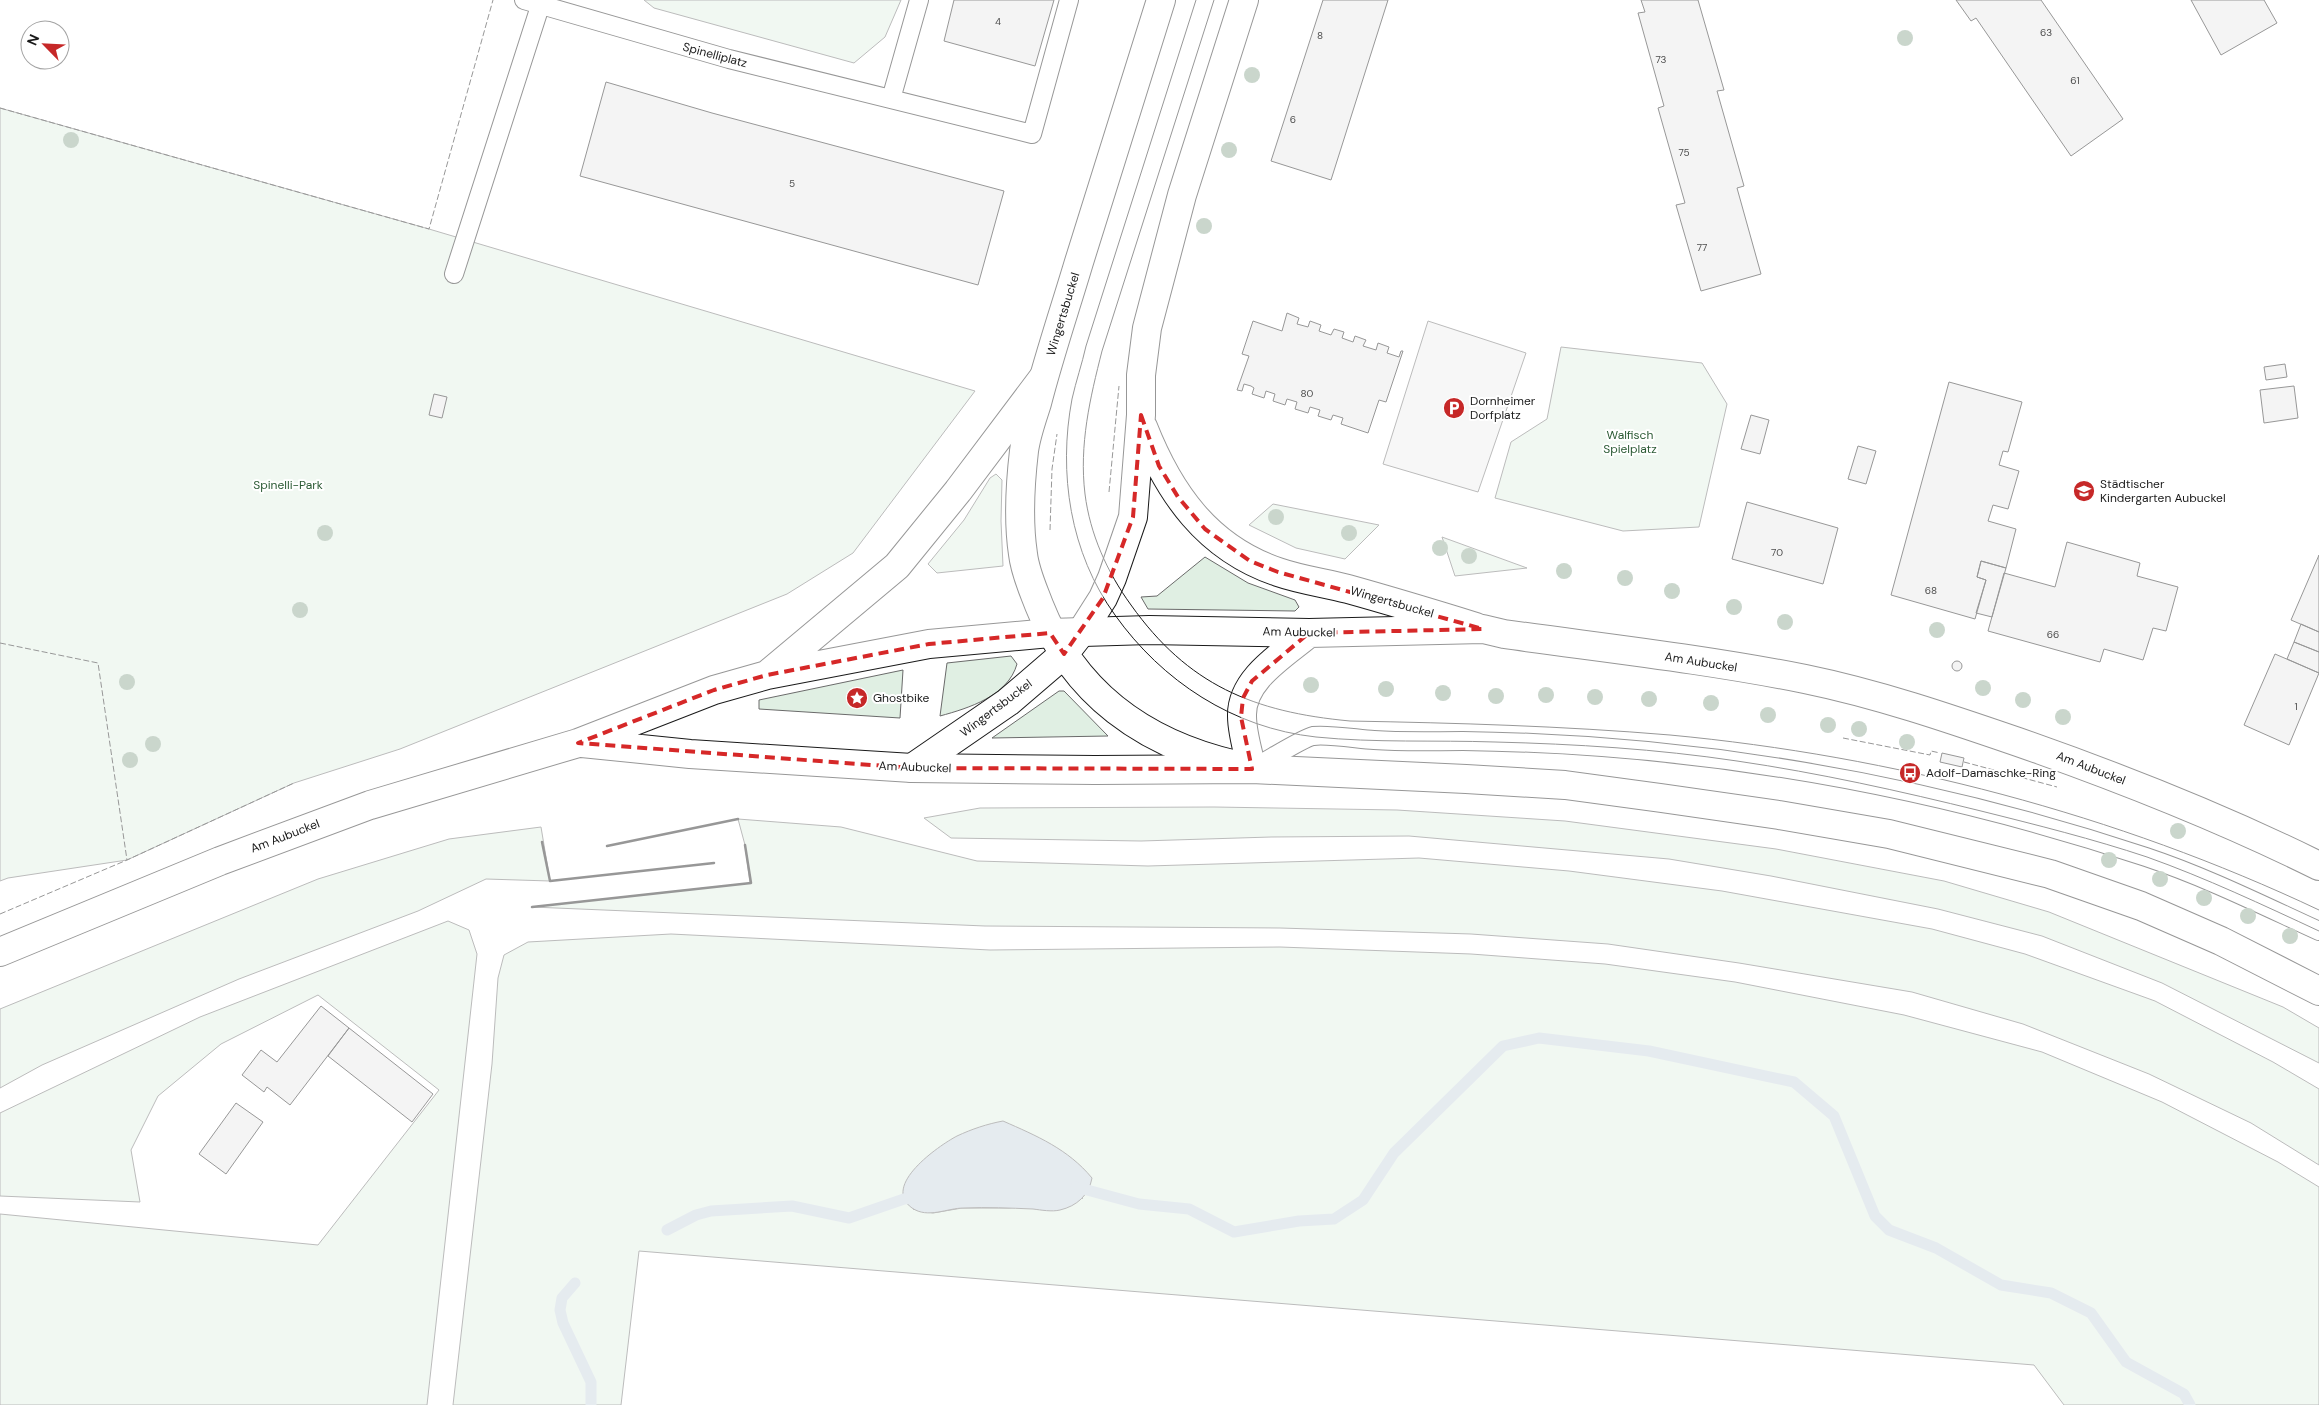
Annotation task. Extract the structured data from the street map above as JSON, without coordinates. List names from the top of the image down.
{
  "streets": {
    "main road": ["Wingertsbuckel", "Am Aubuckel"],
    "lane": ["Spinelliplatz"]
  },
  "crossings": [
    ["Wingertsbuckel", "Am Aubuckel"]
  ],
  "parks": ["Walfisch Spielplatz", "Spinelli-Park"],
  "places": {
    "parking": ["Dornheimer Dorfplatz"],
    "school or university": ["Städtischer Kindergarten Aubuckel"],
    "place": ["Ghostbike"],
    "bus stop": ["Adolf-Damaschke-Ring"]
  },
  "house_numbers": [
    "4",
    "63",
    "8",
    "73",
    "61",
    "6",
    "75",
    "5",
    "77",
    "80",
    "70",
    "68",
    "66",
    "1"
  ],
  "north": "top left"
}
